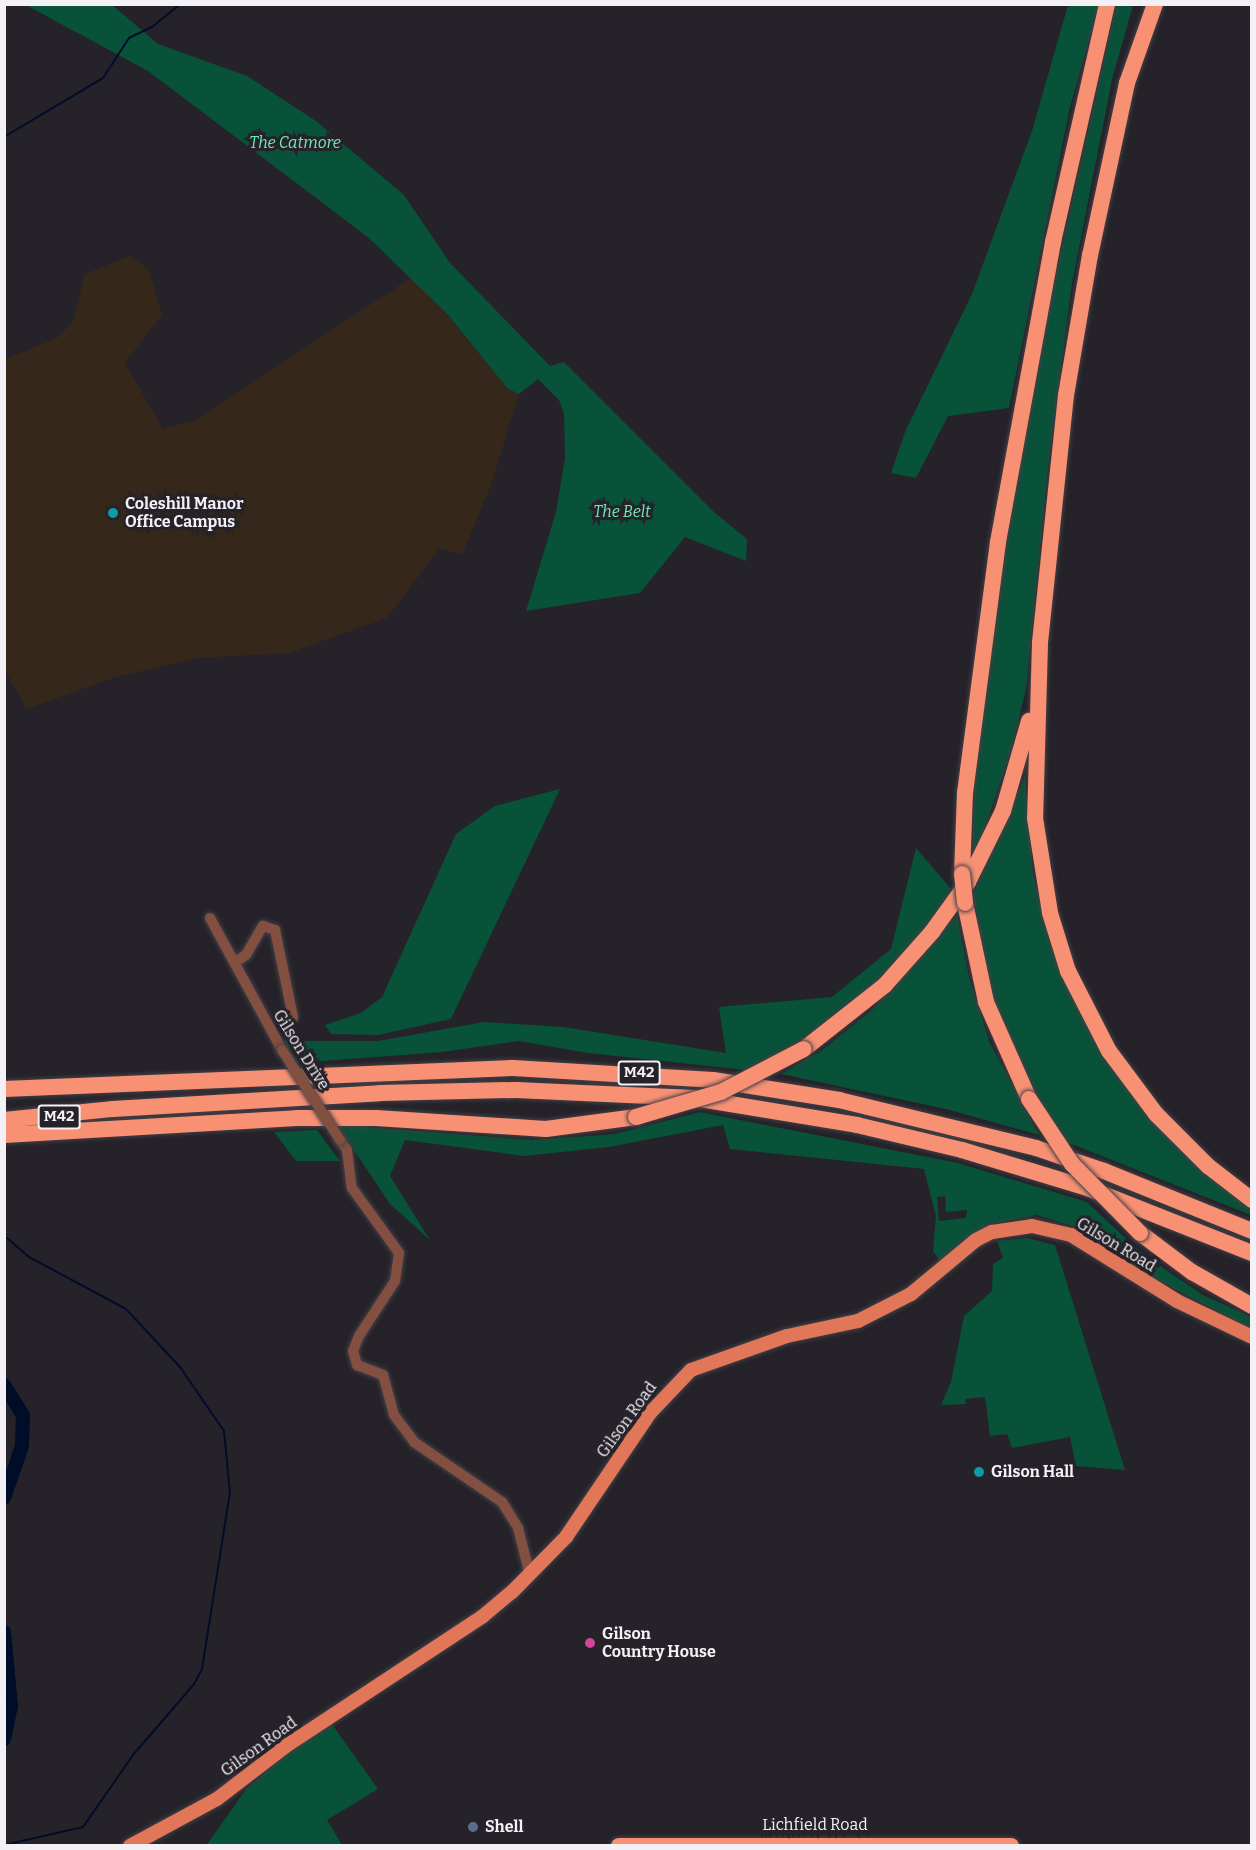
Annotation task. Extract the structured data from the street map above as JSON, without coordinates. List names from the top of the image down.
{
  "streets": {
    "highway": ["M42", "Lichfield Road"],
    "main road": ["Gilson Road"],
    "street": ["Gilson Drive"]
  },
  "crossings": [
    ["Gilson Drive", "Gilson Road"]
  ],
  "parks": ["The Catmore", "The Belt"],
  "places": [
    "Coleshill Manor Office Campus",
    "Gilson Hall",
    "Gilson Country House",
    "Shell"
  ]
}
